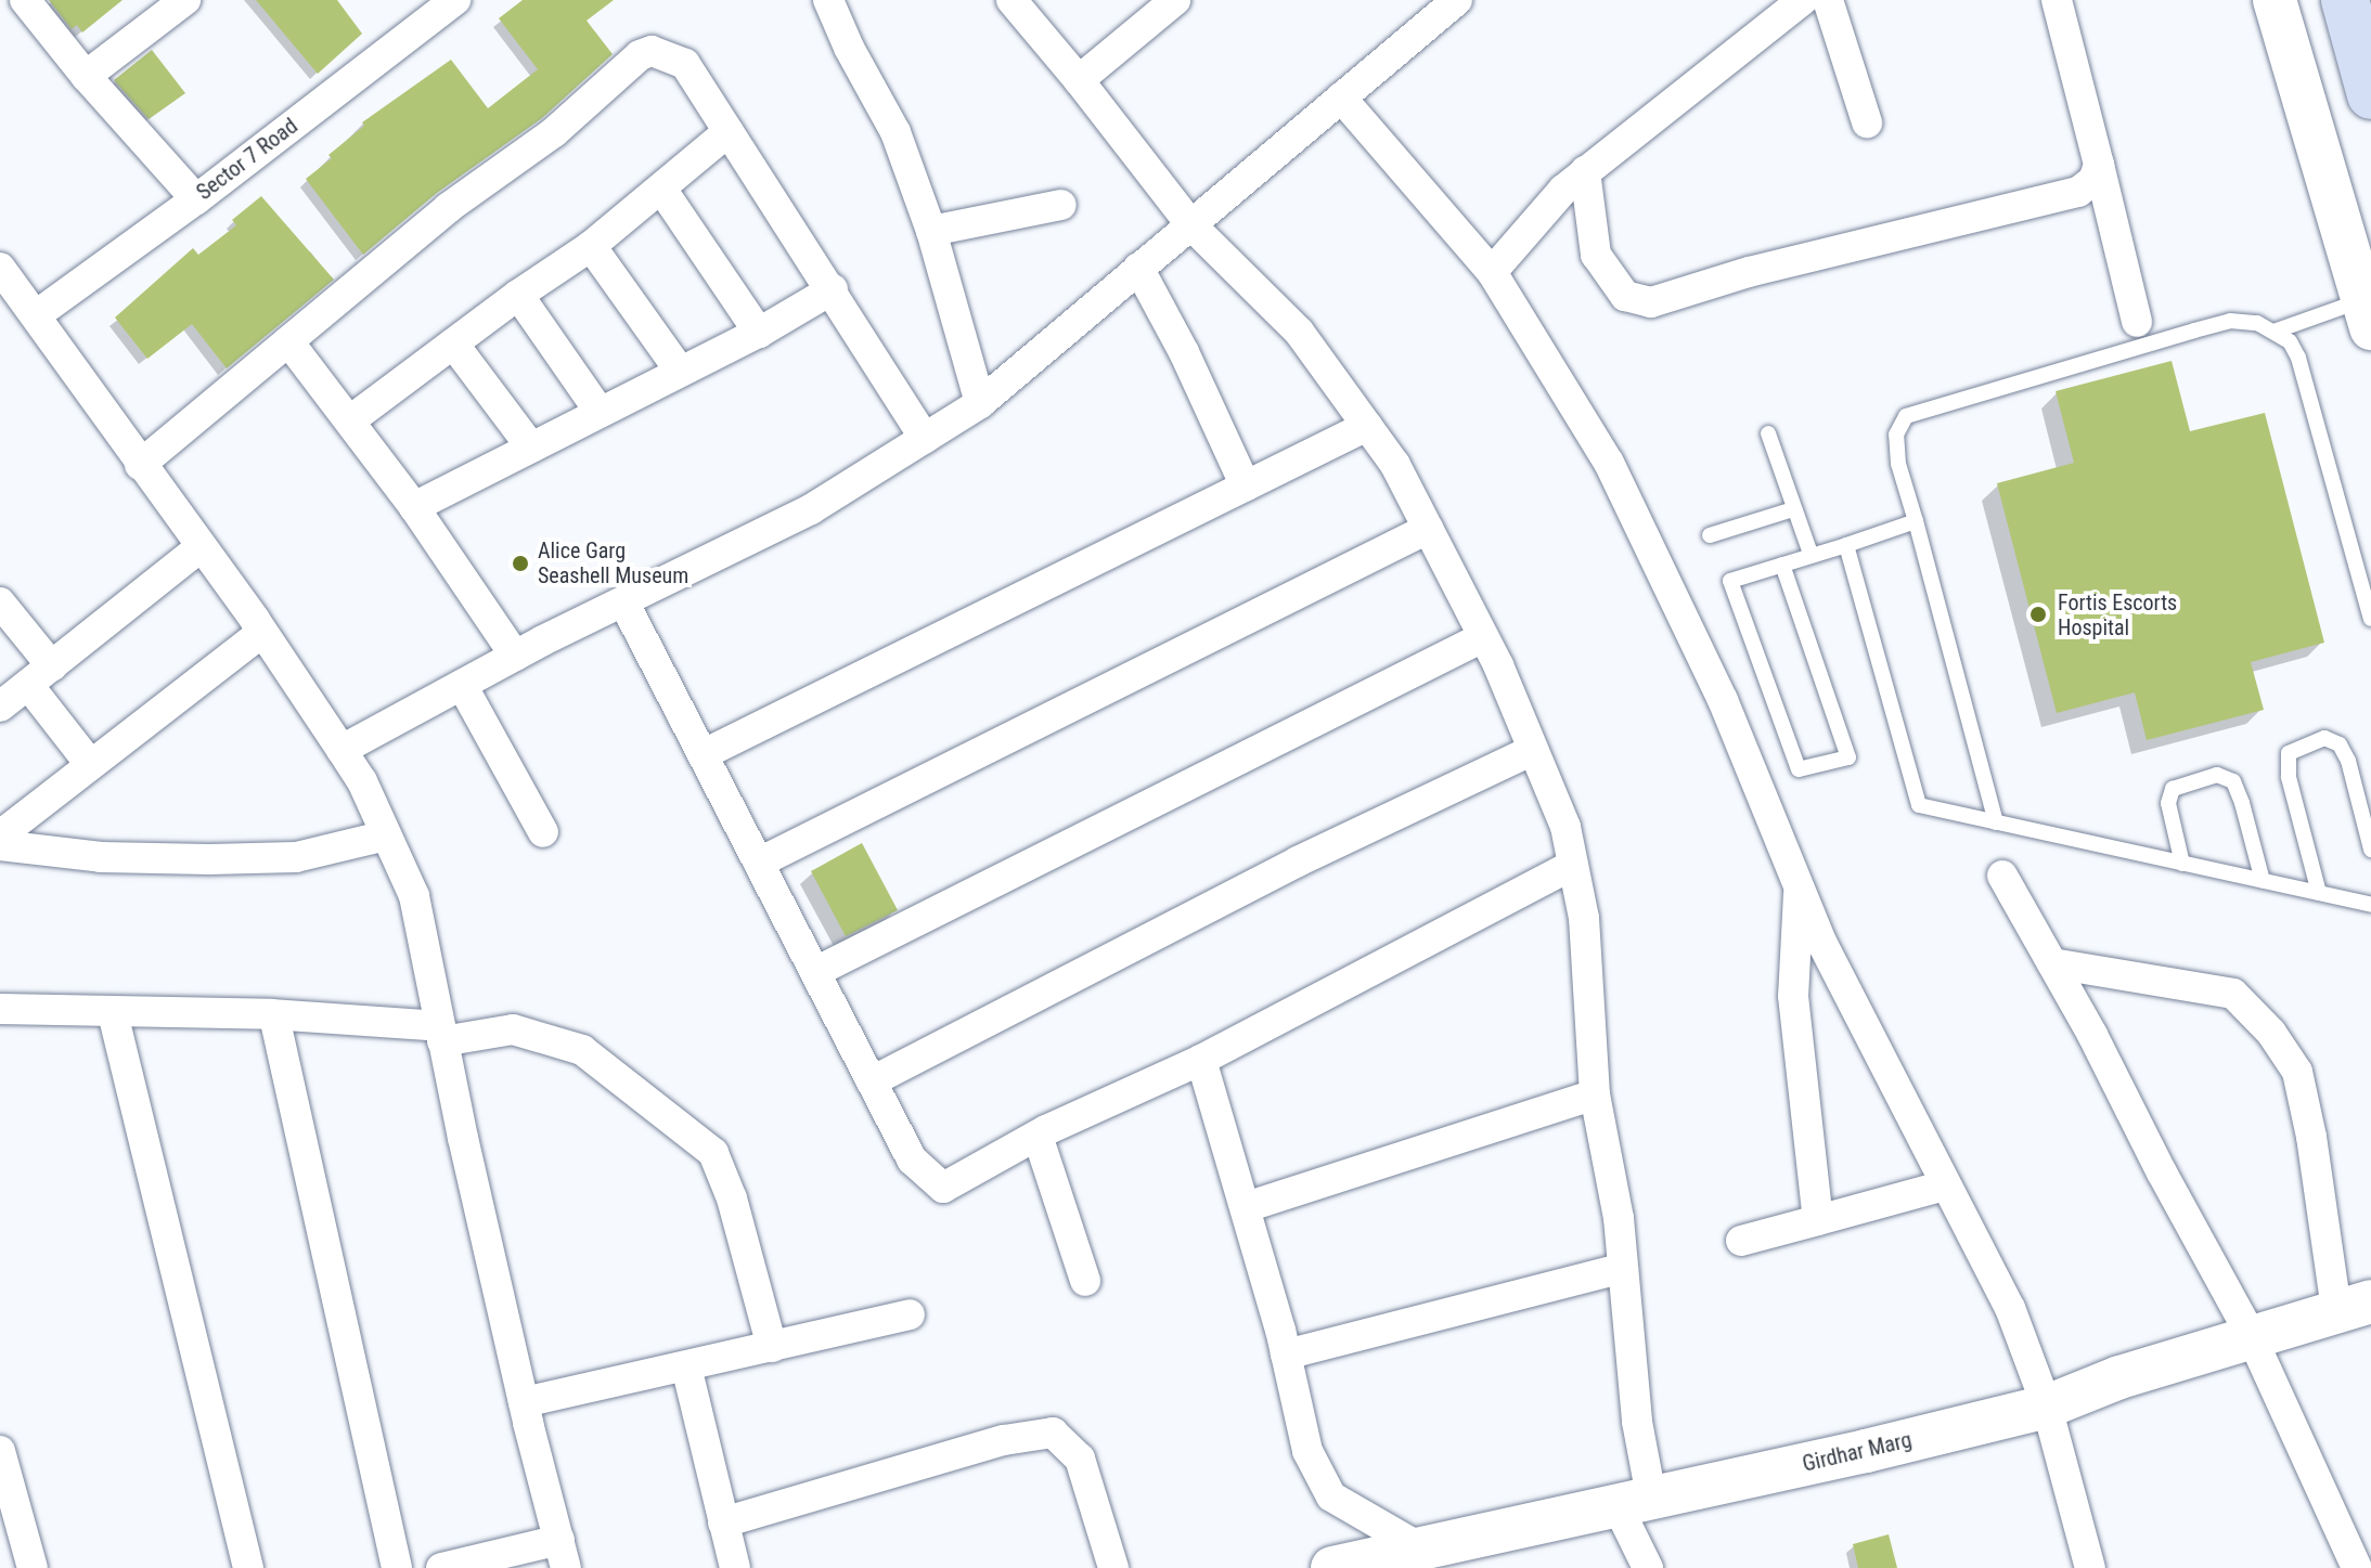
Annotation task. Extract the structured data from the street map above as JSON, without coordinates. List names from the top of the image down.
{
  "streets": {
    "street": ["Sector 7 Road", "Girdhar Marg"]
  },
  "places": ["Alice Garg Seashell Museum", "Fortis Escorts Hospital"]
}
